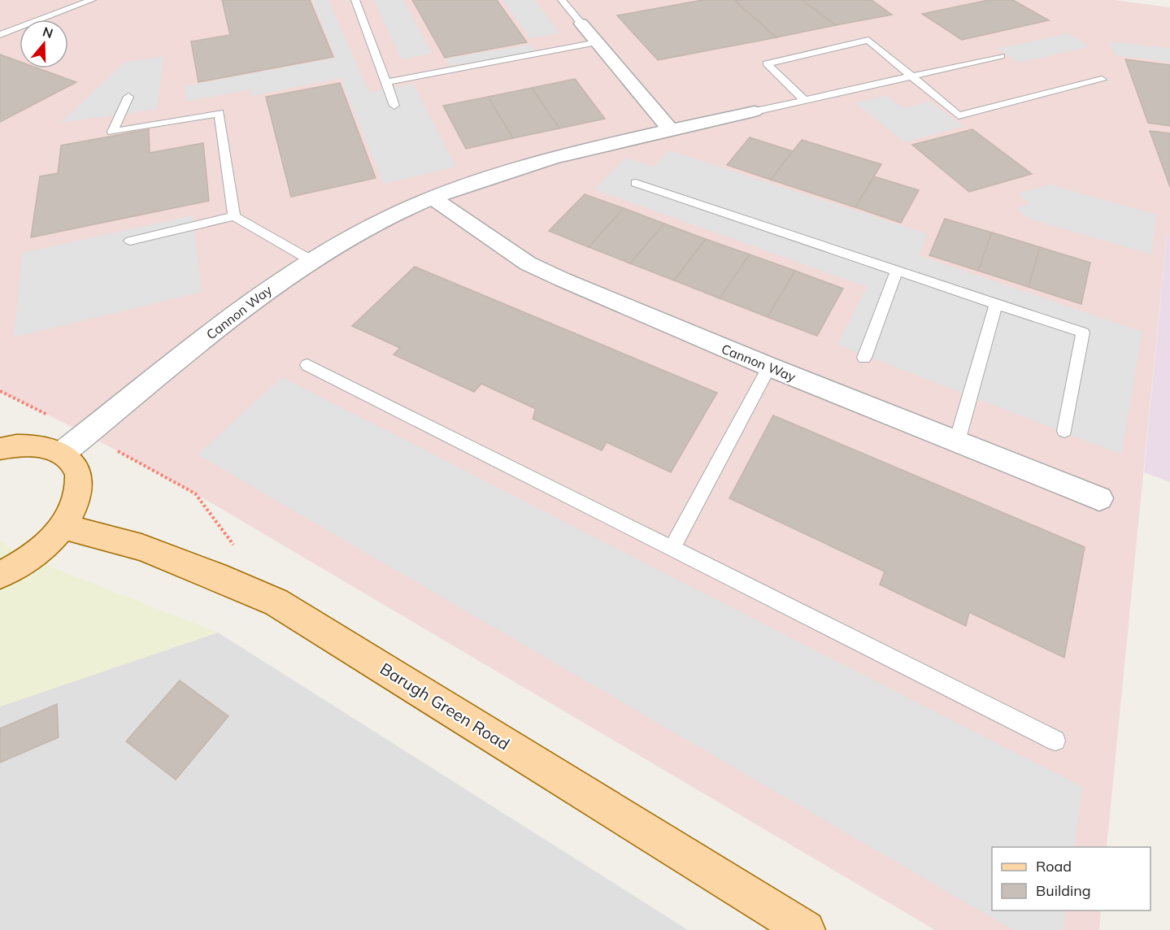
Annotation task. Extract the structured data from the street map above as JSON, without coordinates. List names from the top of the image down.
{
  "streets": {
    "main road": ["Barugh Green Road"],
    "street": ["Cannon Way"]
  },
  "legend": ["Road", "Building"],
  "north": "top"
}
